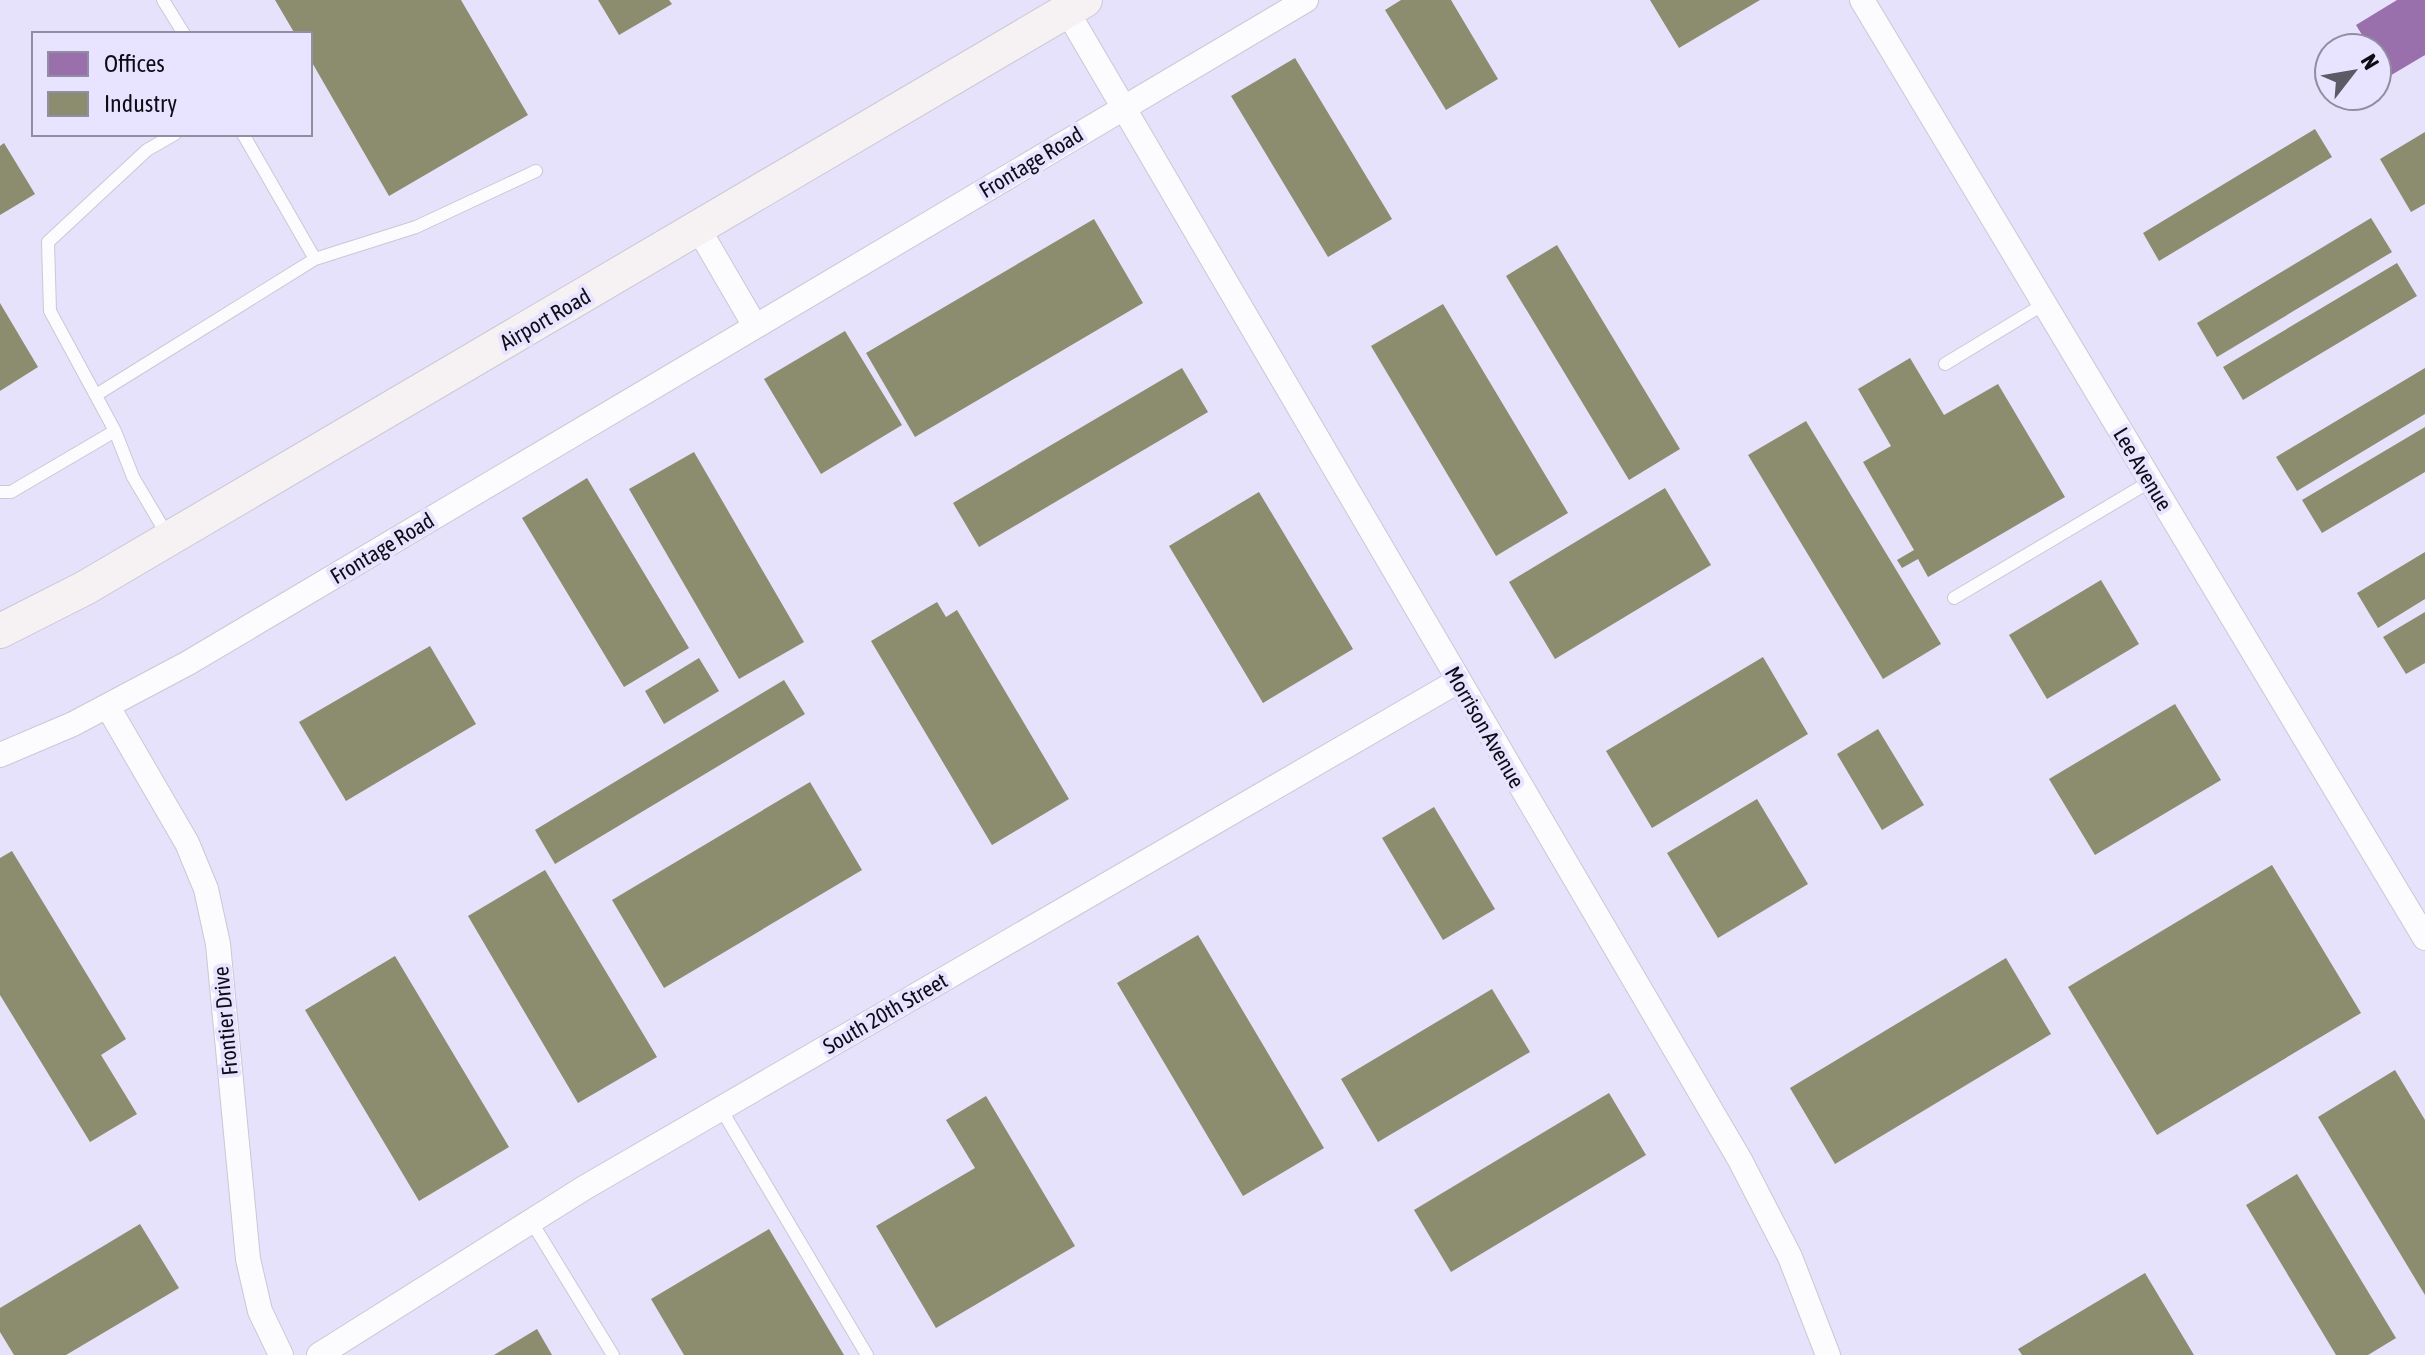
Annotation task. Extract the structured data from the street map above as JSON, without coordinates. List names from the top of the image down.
{
  "streets": {
    "main road": ["Airport Road"],
    "street": [
      "Frontage Road",
      "Lee Avenue",
      "Morrison Avenue",
      "South 20th Street",
      "Frontier Drive"
    ]
  },
  "crossings": [
    ["Frontage Road", "Morrison Avenue"],
    ["Frontage Road", "Frontier Drive"],
    ["Airport Road", "Morrison Avenue"],
    ["Morrison Avenue", "South 20th Street"]
  ],
  "legend": ["Offices", "Industry"],
  "north": "top right"
}
